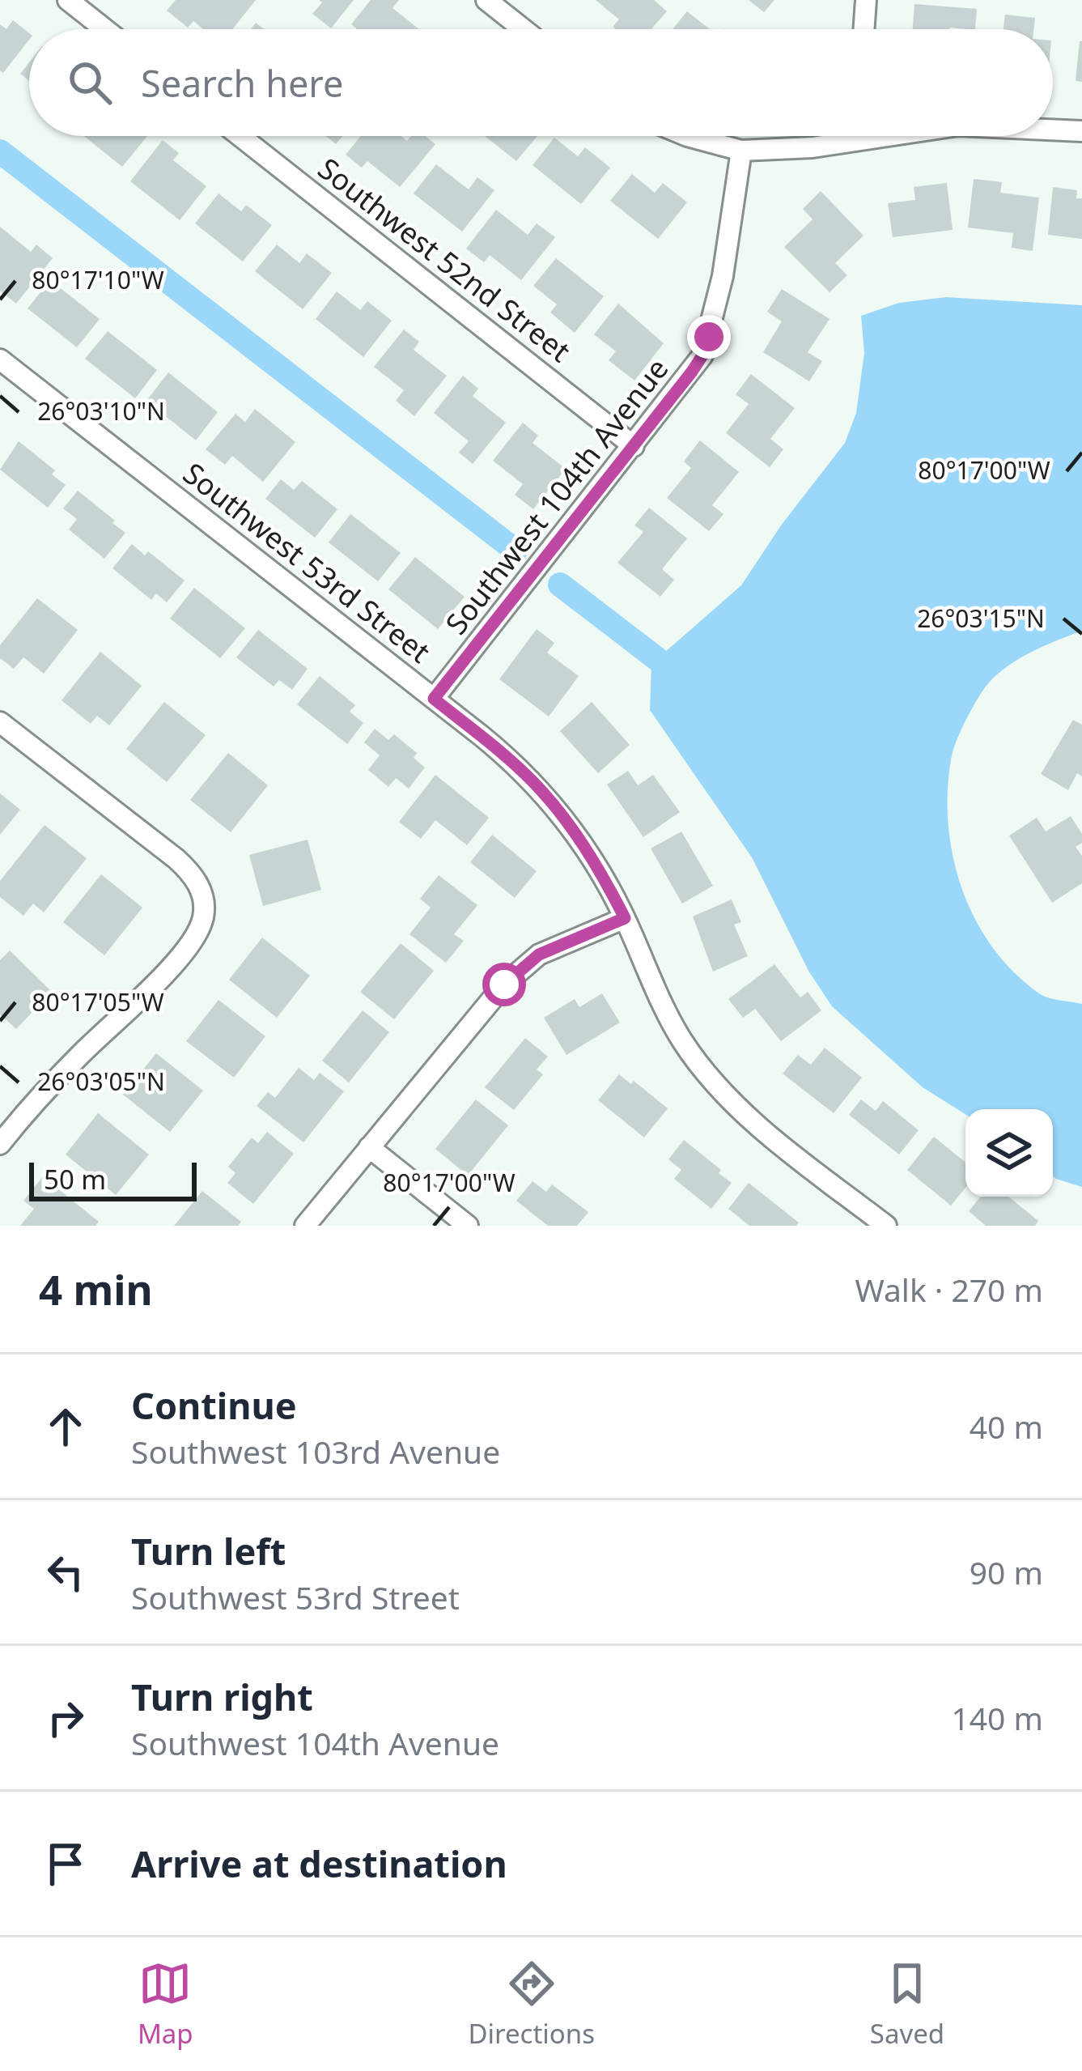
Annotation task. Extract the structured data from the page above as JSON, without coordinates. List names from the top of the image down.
{
  "streets": {
    "street": ["Southwest 52nd Street", "Southwest 104th Avenue", "Southwest 53rd Street"]
  },
  "crossings": [
    ["Southwest 52nd Street", "Southwest 104th Avenue"],
    ["Southwest 104th Avenue", "Southwest 53rd Street"]
  ],
  "scale_bar": "50 m",
  "page": {
    "search": "Search here",
    "scale": "50 m",
    "heading": ["4 min", "Walk · 270 m"],
    "list": [
      ["Continue", "Southwest 103rd Avenue", "40 m"],
      ["Turn left", "Southwest 53rd Street", "90 m"],
      ["Turn right", "Southwest 104th Avenue", "140 m"],
      "Arrive at destination"
    ],
    "nav": ["Map", "Directions", "Saved"]
  },
  "coordinates": [
    "80°17'10\"W",
    "26°03'10\"N",
    "80°17'00\"W",
    "26°03'15\"N",
    "80°17'05\"W",
    "26°03'05\"N"
  ]
}
